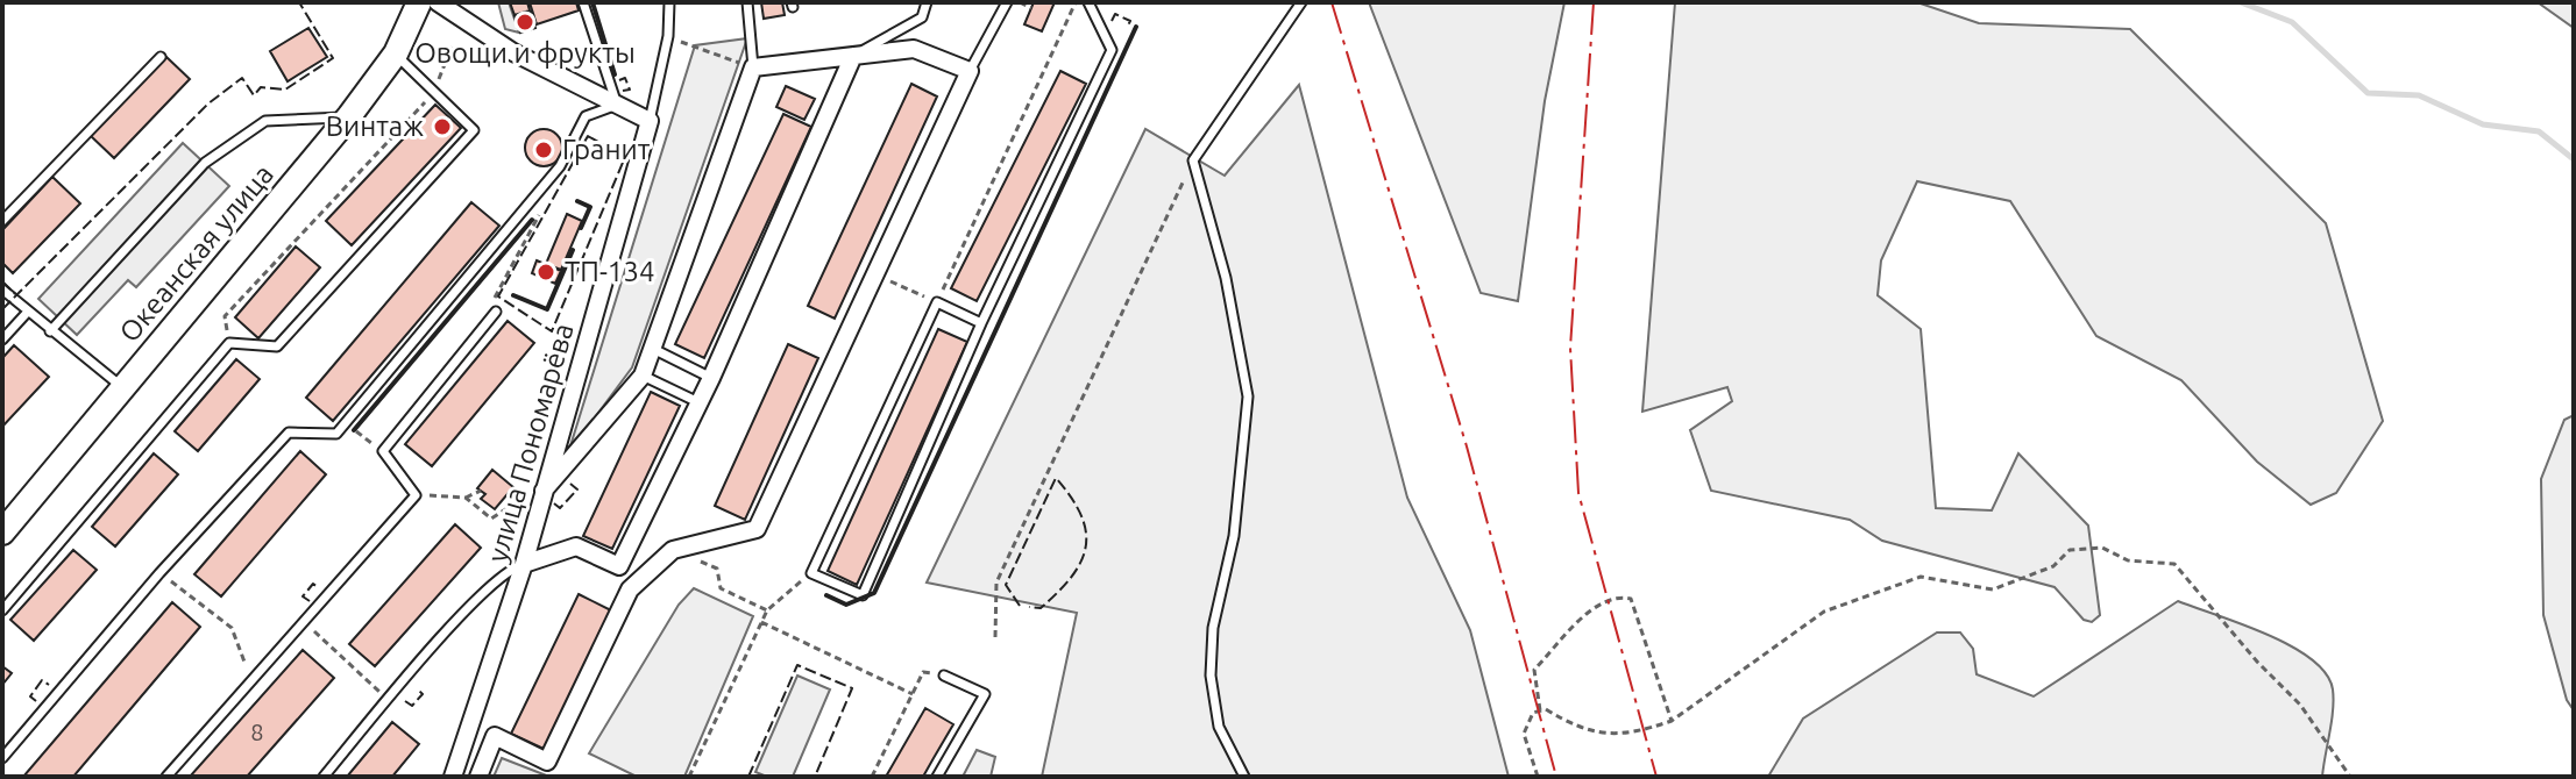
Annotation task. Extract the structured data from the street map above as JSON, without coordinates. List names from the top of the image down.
{
  "streets": {
    "main road": ["Океанская улица"],
    "street": ["улица Пономарёва"]
  },
  "places": [
    "Овощи и фрукты",
    "Винтаж",
    "Гранит",
    "ТП-134"
  ],
  "house_numbers": ["8"]
}
